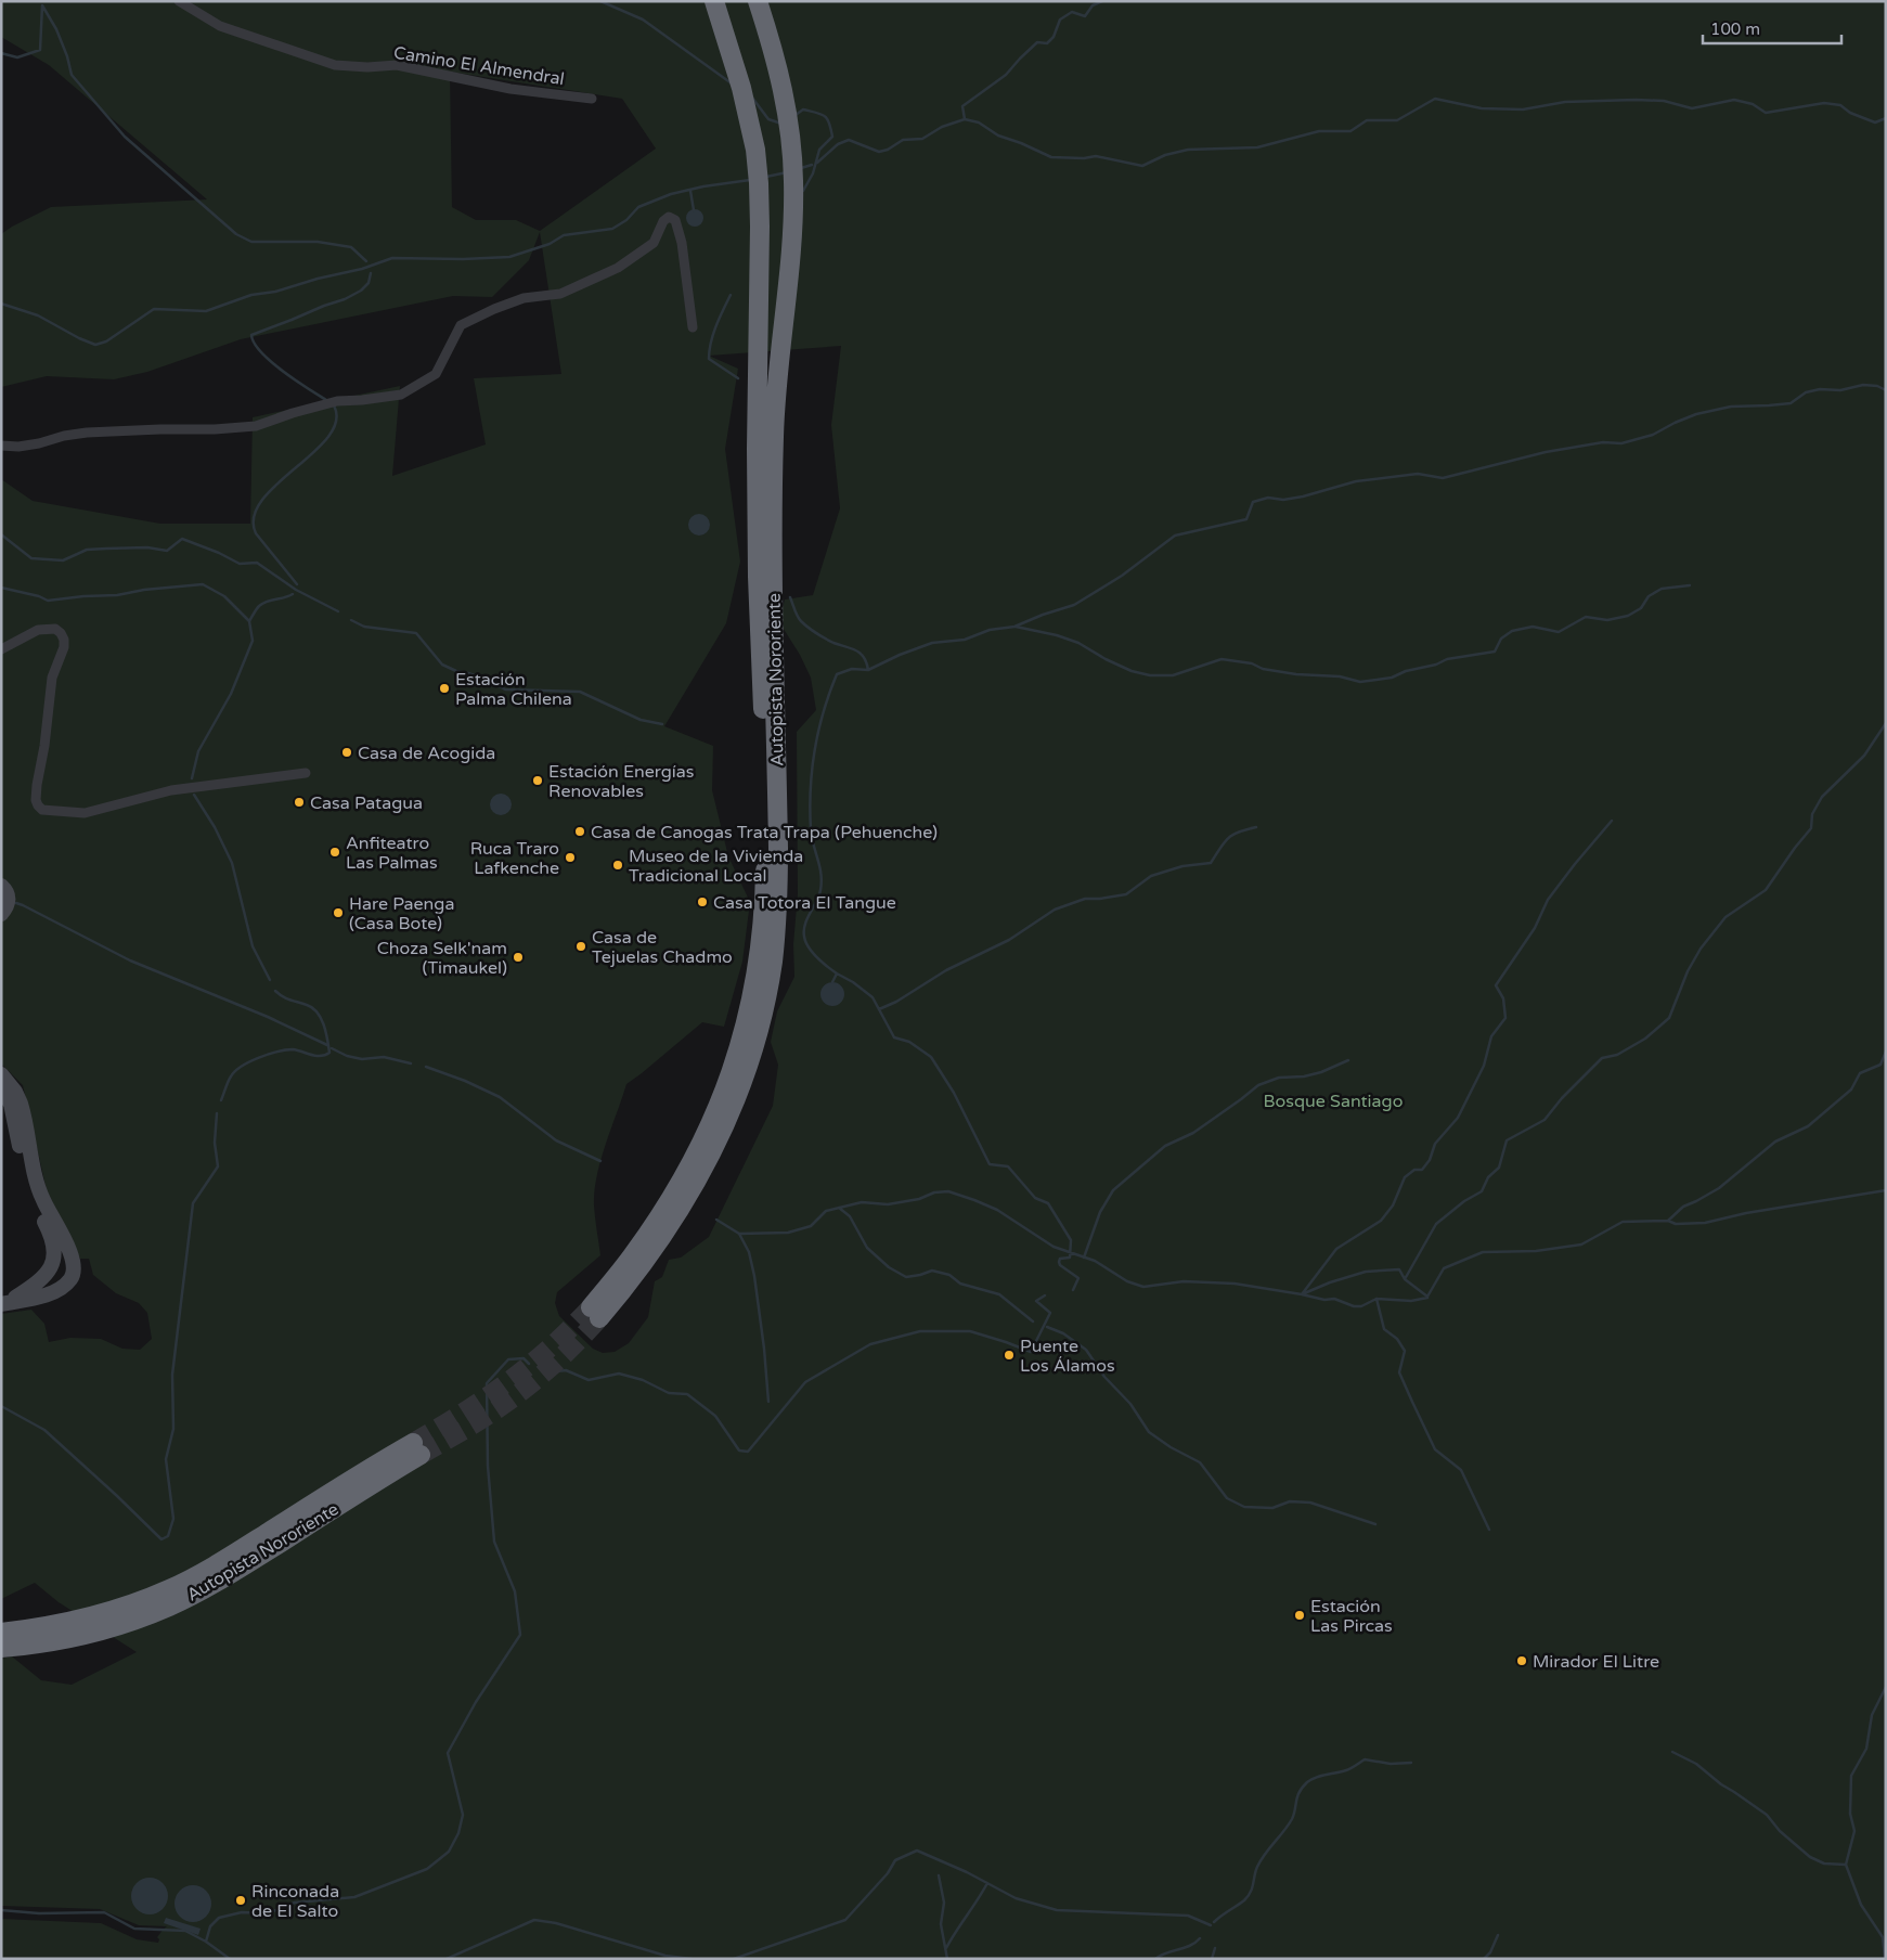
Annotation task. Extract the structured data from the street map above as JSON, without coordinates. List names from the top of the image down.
{
  "streets": {
    "highway": ["Autopista Nororiente"],
    "street": ["Camino El Almendral"]
  },
  "parks": ["Bosque Santiago"],
  "places": [
    "Estación Palma Chilena",
    "Casa de Acogida",
    "Estación Energías Renovables",
    "Casa Patagua",
    "Casa de Canogas Trata Trapa (Pehuenche)",
    "Anfiteatro Las Palmas",
    "Ruca Traro Lafkenche",
    "Museo de la Vivienda Tradicional Local",
    "Casa Totora El Tangue",
    "Hare Paenga (Casa Bote)",
    "Casa de Tejuelas Chadmo",
    "Choza Selk'nam (Timaukel)",
    "Puente Los Álamos",
    "Estación Las Pircas",
    "Mirador El Litre",
    "Rinconada de El Salto"
  ],
  "scale_bar": "100 m"
}
